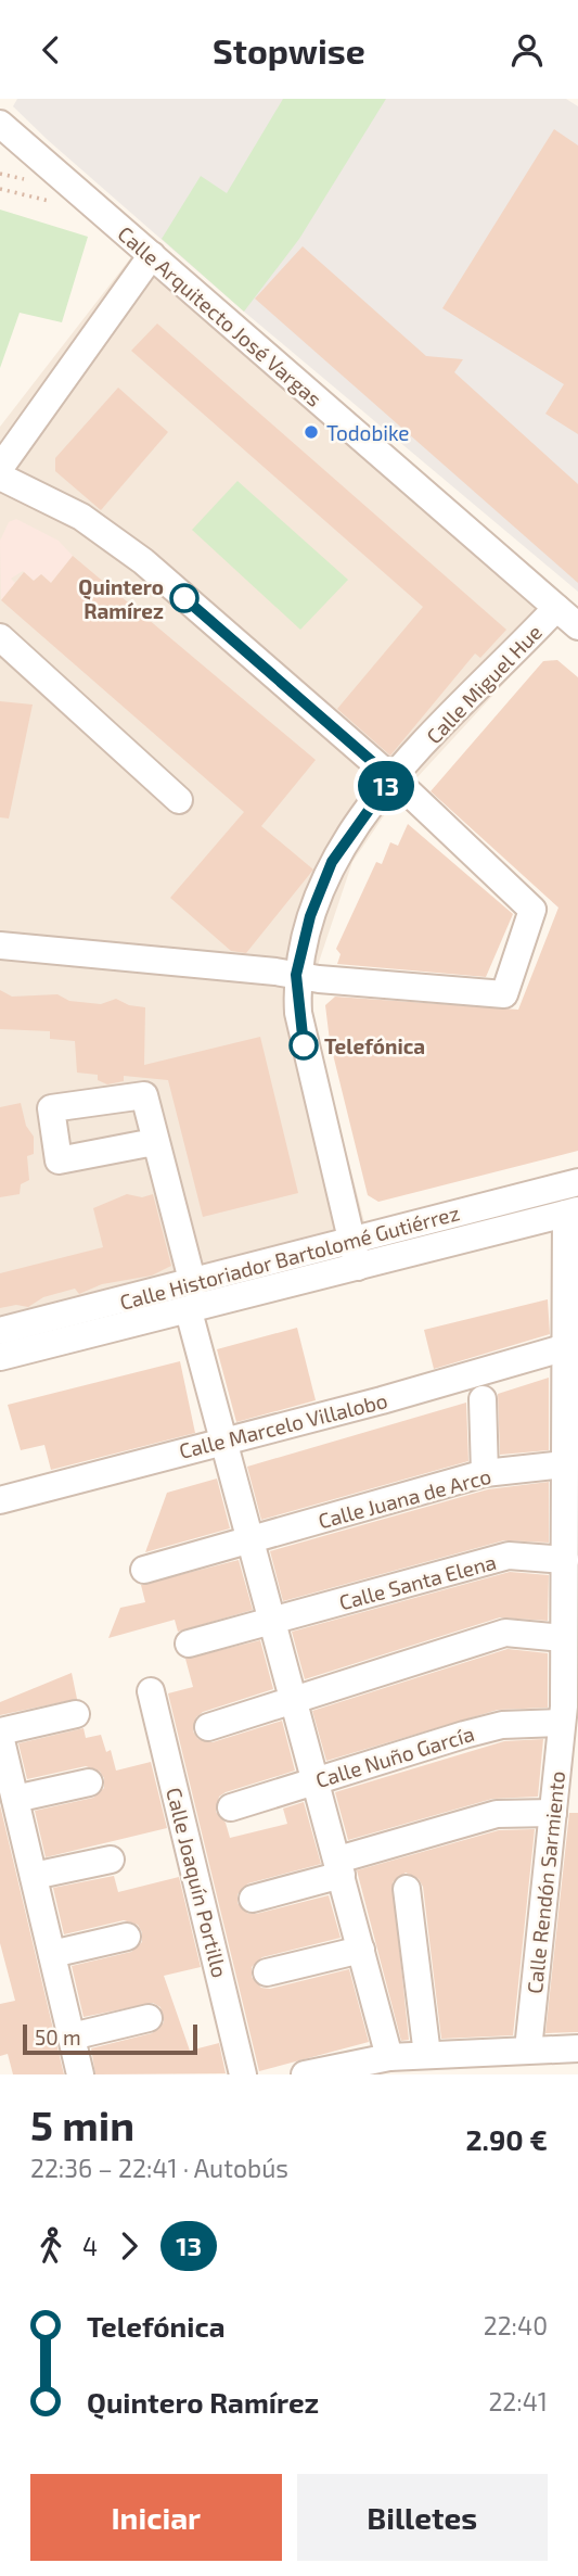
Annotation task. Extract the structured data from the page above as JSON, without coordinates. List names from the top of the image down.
{
  "streets": {
    "street": [
      "Calle Arquitecto José Vargas",
      "Calle Miguel Hue",
      "Calle Historiador Bartolomé Gutiérrez",
      "Calle Marcelo Villalobo",
      "Calle Juana de Arco",
      "Calle Santa Elena",
      "Calle Nuño García",
      "Calle Joaquín Portillo",
      "Calle Rendón Sarmiento"
    ]
  },
  "crossings": [
    ["Calle Arquitecto José Vargas", "Calle Miguel Hue"],
    ["Calle Miguel Hue", "Calle Historiador Bartolomé Gutiérrez"],
    ["Calle Historiador Bartolomé Gutiérrez", "Calle Rendón Sarmiento"],
    ["Calle Marcelo Villalobo", "Calle Rendón Sarmiento"],
    ["Calle Juana de Arco", "Calle Rendón Sarmiento"],
    ["Calle Santa Elena", "Calle Rendón Sarmiento"],
    ["Calle Nuño García", "Calle Rendón Sarmiento"]
  ],
  "places": ["Todobike", "Quintero Ramírez", "Telefónica"],
  "lines": ["bus line 13"],
  "scale_bar": "50 m",
  "page": {
    "header": "Stopwise",
    "on_map": "13",
    "scale": "50 m",
    "heading": ["5 min", "22:36 – 22:41 · Autobús", "2.90 €"],
    "legs": ["4", "13"],
    "list": [
      {
        "name": "Telefónica",
        "value": "22:40"
      },
      {
        "name": "Quintero Ramírez",
        "value": "22:41"
      }
    ],
    "buttons": ["Iniciar", "Billetes"]
  }
}
